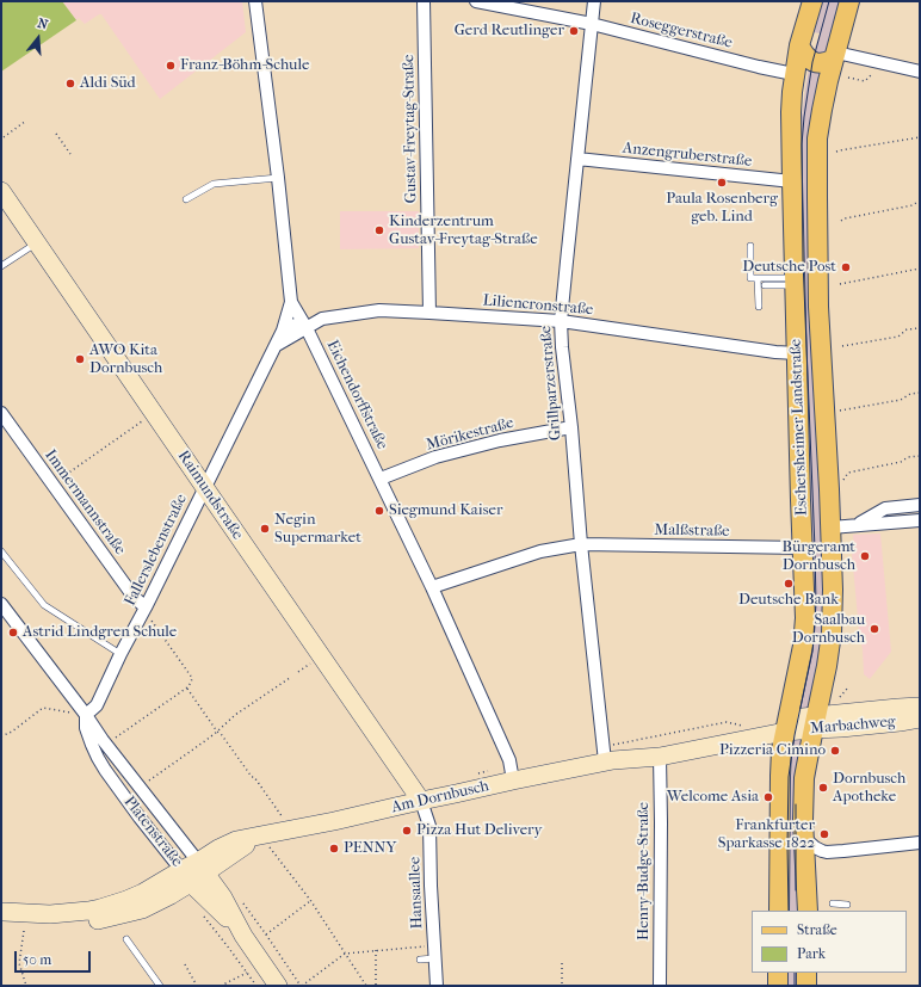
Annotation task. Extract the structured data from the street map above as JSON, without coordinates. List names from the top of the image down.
{
  "streets": {
    "main road": [
      "Eschersheimer Landstraße",
      "Raimundstraße",
      "Marbachweg",
      "Am Dornbusch",
      "Platenstraße"
    ],
    "street": [
      "Roseggerstraße",
      "Gustav-Freytag-Straße",
      "Anzengruberstraße",
      "Liliencronstraße",
      "Grillparzerstraße",
      "Eichendorffstraße",
      "Mörikestraße",
      "Immermannstraße",
      "Malßstraße",
      "Fallerslebenstraße",
      "Henry-Budge-Straße",
      "Hansaallee"
    ]
  },
  "crossings": [
    ["Roseggerstraße", "Grillparzerstraße"],
    ["Roseggerstraße", "Eschersheimer Landstraße"],
    ["Gustav-Freytag-Straße", "Liliencronstraße"],
    ["Anzengruberstraße", "Grillparzerstraße"],
    ["Anzengruberstraße", "Eschersheimer Landstraße"],
    ["Liliencronstraße", "Grillparzerstraße"],
    ["Liliencronstraße", "Eichendorffstraße"],
    ["Liliencronstraße", "Eschersheimer Landstraße"],
    ["Grillparzerstraße", "Mörikestraße"],
    ["Grillparzerstraße", "Malßstraße"],
    ["Grillparzerstraße", "Am Dornbusch"],
    ["Eichendorffstraße", "Mörikestraße"],
    ["Eichendorffstraße", "Malßstraße"],
    ["Eichendorffstraße", "Fallerslebenstraße"],
    ["Eichendorffstraße", "Am Dornbusch"],
    ["Eschersheimer Landstraße", "Malßstraße"],
    ["Eschersheimer Landstraße", "Marbachweg"],
    ["Eschersheimer Landstraße", "Am Dornbusch"],
    ["Raimundstraße", "Fallerslebenstraße"],
    ["Raimundstraße", "Am Dornbusch"],
    ["Raimundstraße", "Hansaallee"],
    ["Immermannstraße", "Fallerslebenstraße"],
    ["Fallerslebenstraße", "Platenstraße"],
    ["Marbachweg", "Am Dornbusch"],
    ["Am Dornbusch", "Platenstraße"],
    ["Am Dornbusch", "Henry-Budge-Straße"],
    ["Am Dornbusch", "Hansaallee"]
  ],
  "places": [
    "Gerd Reutlinger",
    "Franz-Böhm-Schule",
    "Aldi Süd",
    "Paula Rosenberg geb. Lind",
    "Kinderzentrum Gustav-Freytag-Straße",
    "Deutsche Post",
    "AWO Kita Dornbusch",
    "Siegmund Kaiser",
    "Negin Supermarket",
    "Bürgeramt Dornbusch",
    "Deutsche Bank",
    "Saalbau Dornbusch",
    "Astrid Lindgren Schule",
    "Pizzeria Cimino",
    "Dornbusch Apotheke",
    "Welcome Asia",
    "Pizza Hut Delivery",
    "Frankfurter Sparkasse 1822",
    "PENNY"
  ],
  "legend": ["Straße", "Park"],
  "scale_bar": "50 m",
  "north": "top"
}
